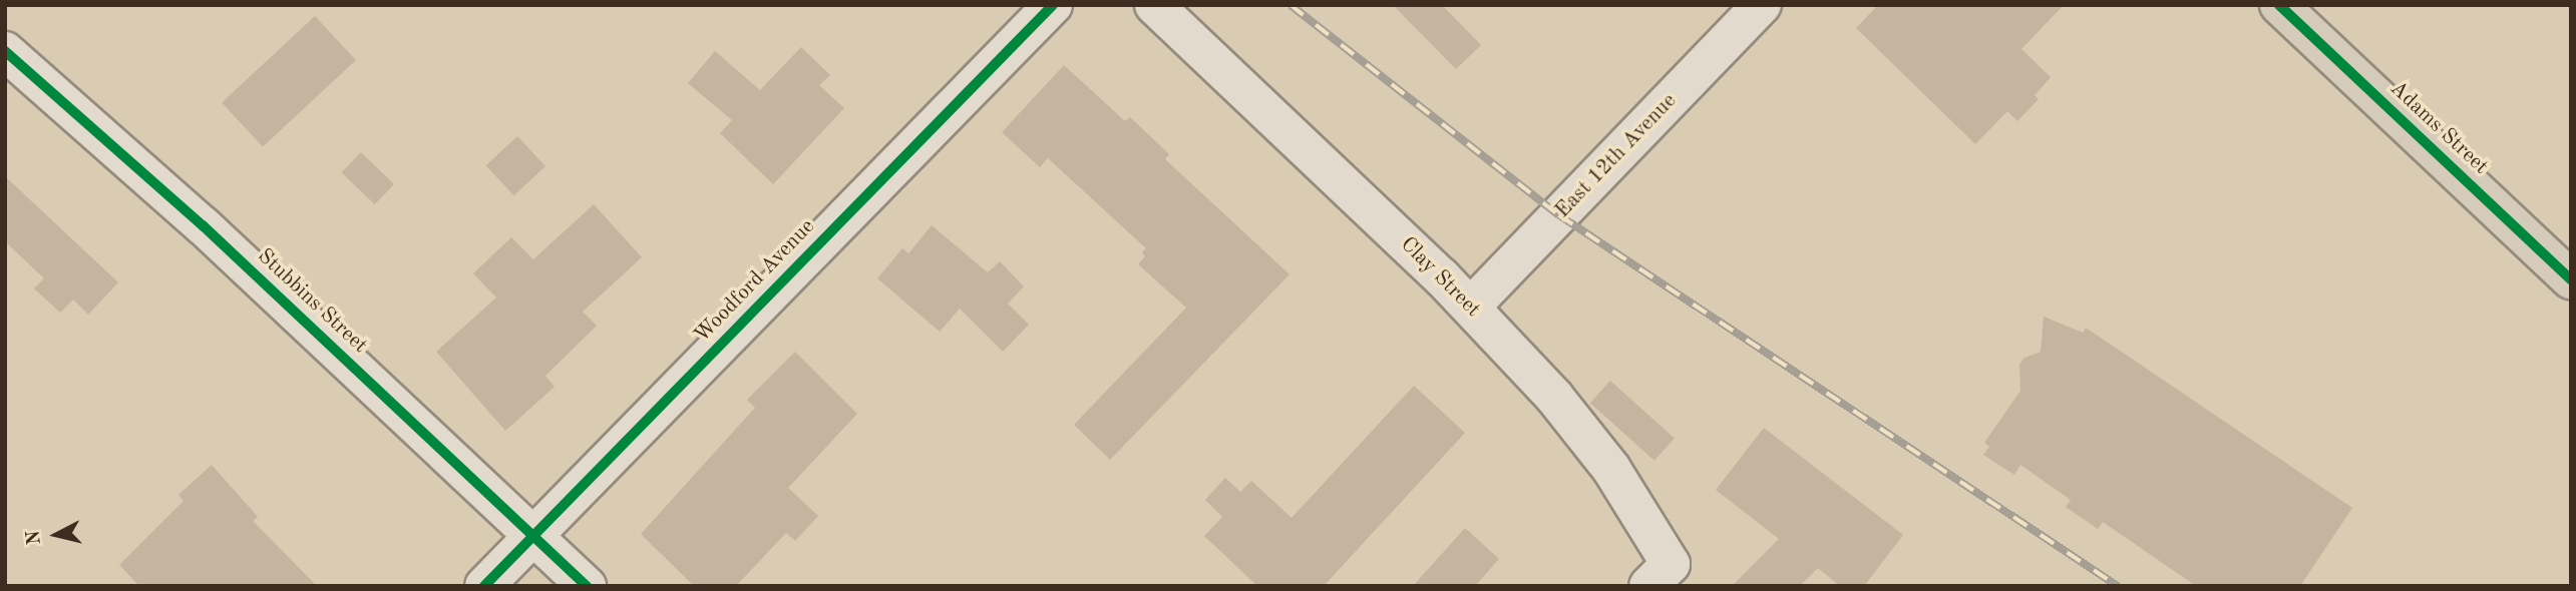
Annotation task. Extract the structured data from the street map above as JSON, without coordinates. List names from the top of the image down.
{
  "streets": {
    "main road": ["Adams Street"],
    "street": [
      "East 12th Avenue",
      "Clay Street",
      "Woodford Avenue",
      "Stubbins Street"
    ]
  },
  "crossings": [
    ["East 12th Avenue", "Clay Street"],
    ["Woodford Avenue", "Stubbins Street"]
  ],
  "north": "left"
}
